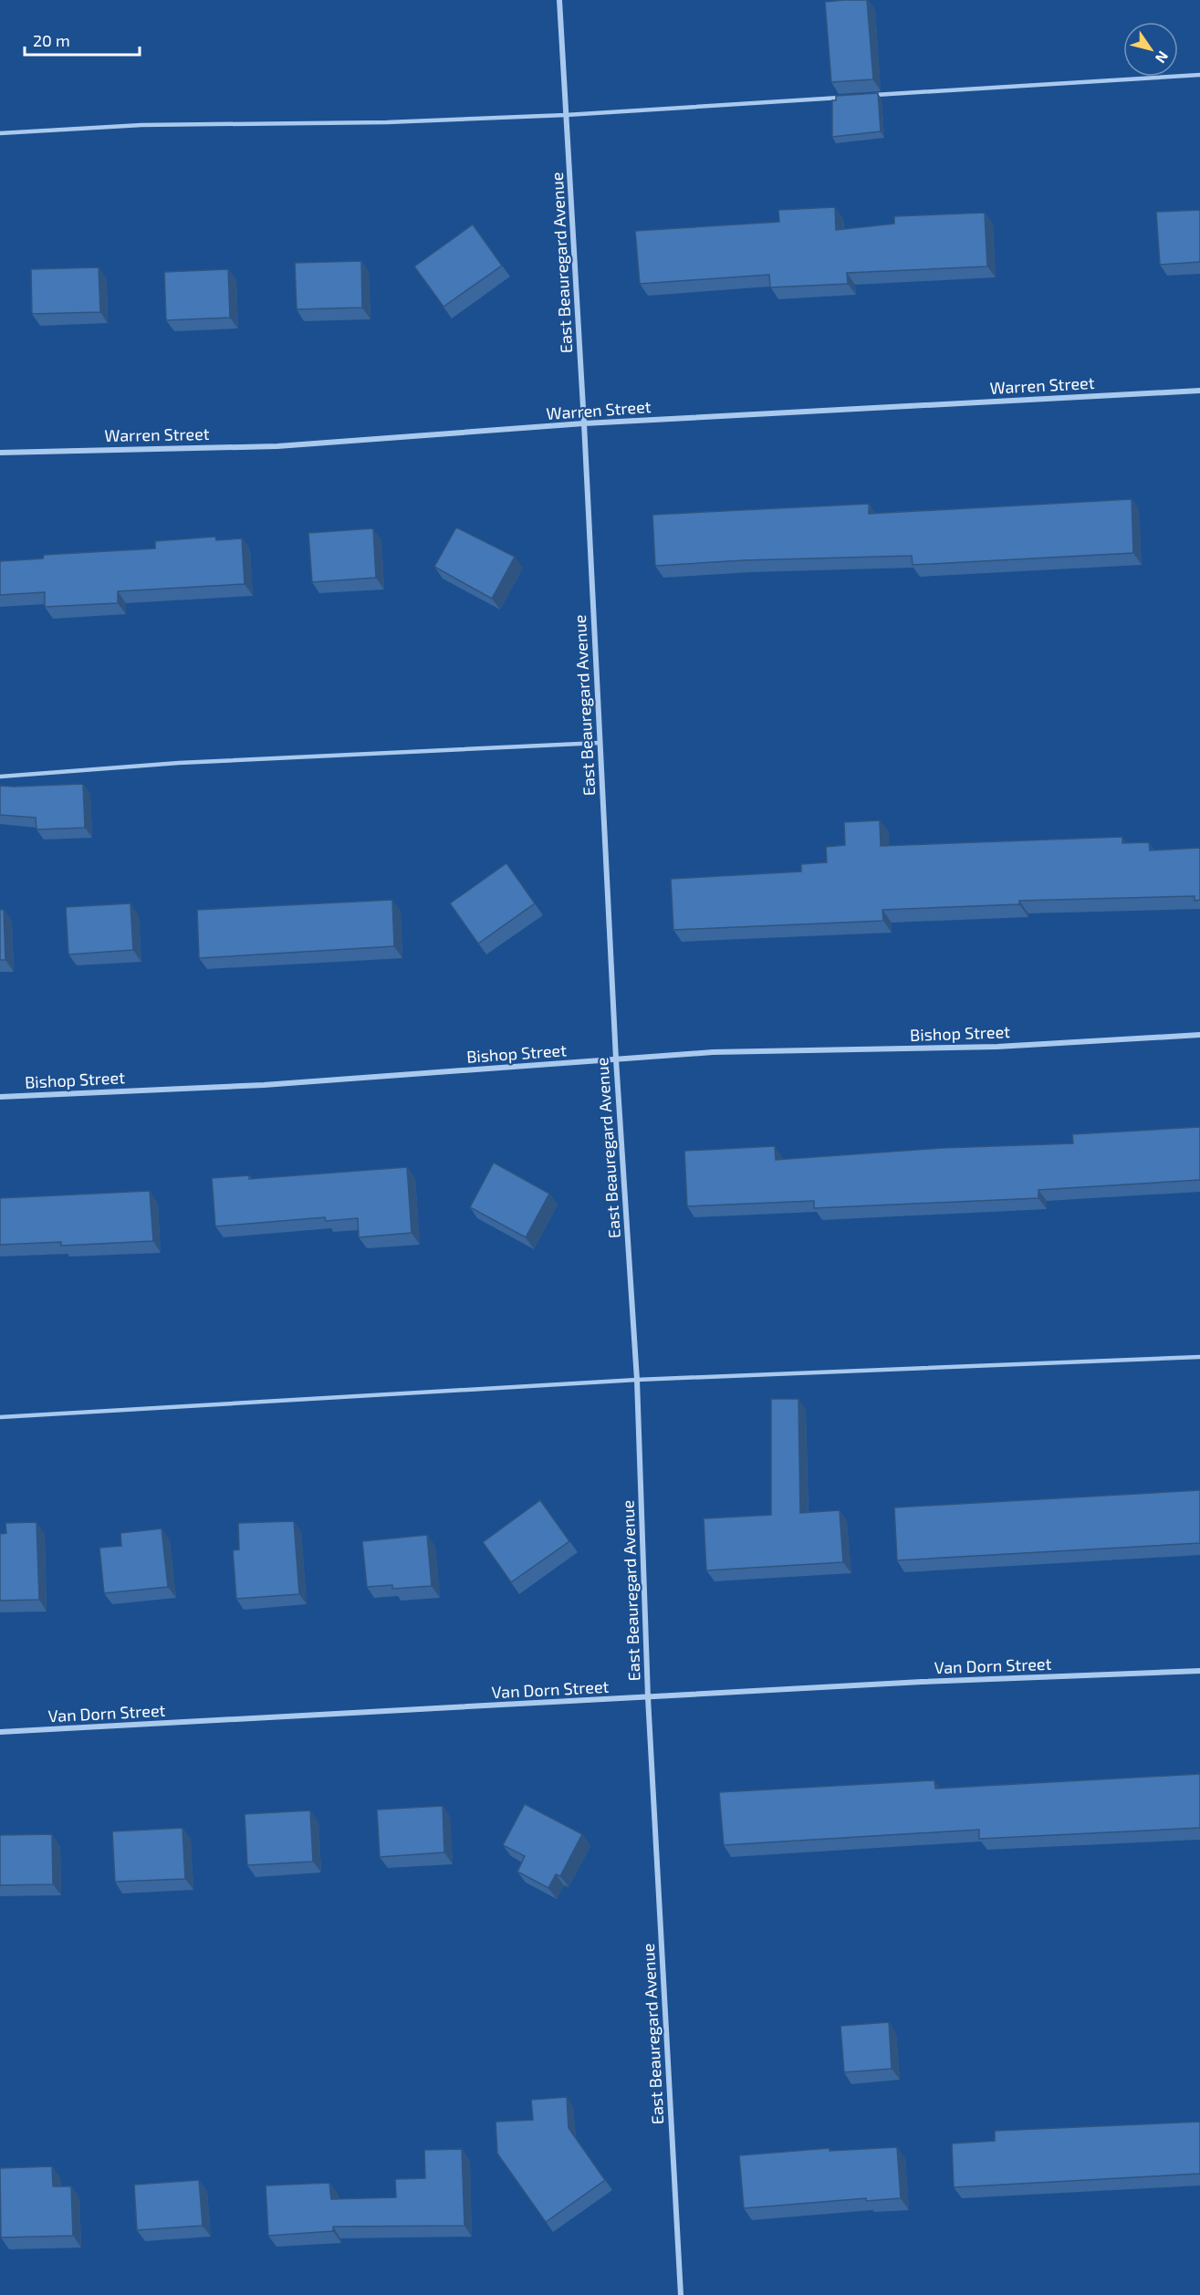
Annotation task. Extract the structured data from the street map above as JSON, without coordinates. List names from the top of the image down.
{
  "streets": {
    "street": [
      "East Beauregard Avenue",
      "Warren Street",
      "Bishop Street",
      "Van Dorn Street"
    ]
  },
  "crossings": [
    ["East Beauregard Avenue", "Warren Street"],
    ["East Beauregard Avenue", "Bishop Street"],
    ["East Beauregard Avenue", "Van Dorn Street"]
  ],
  "scale_bar": "20 m",
  "north": "bottom right"
}
